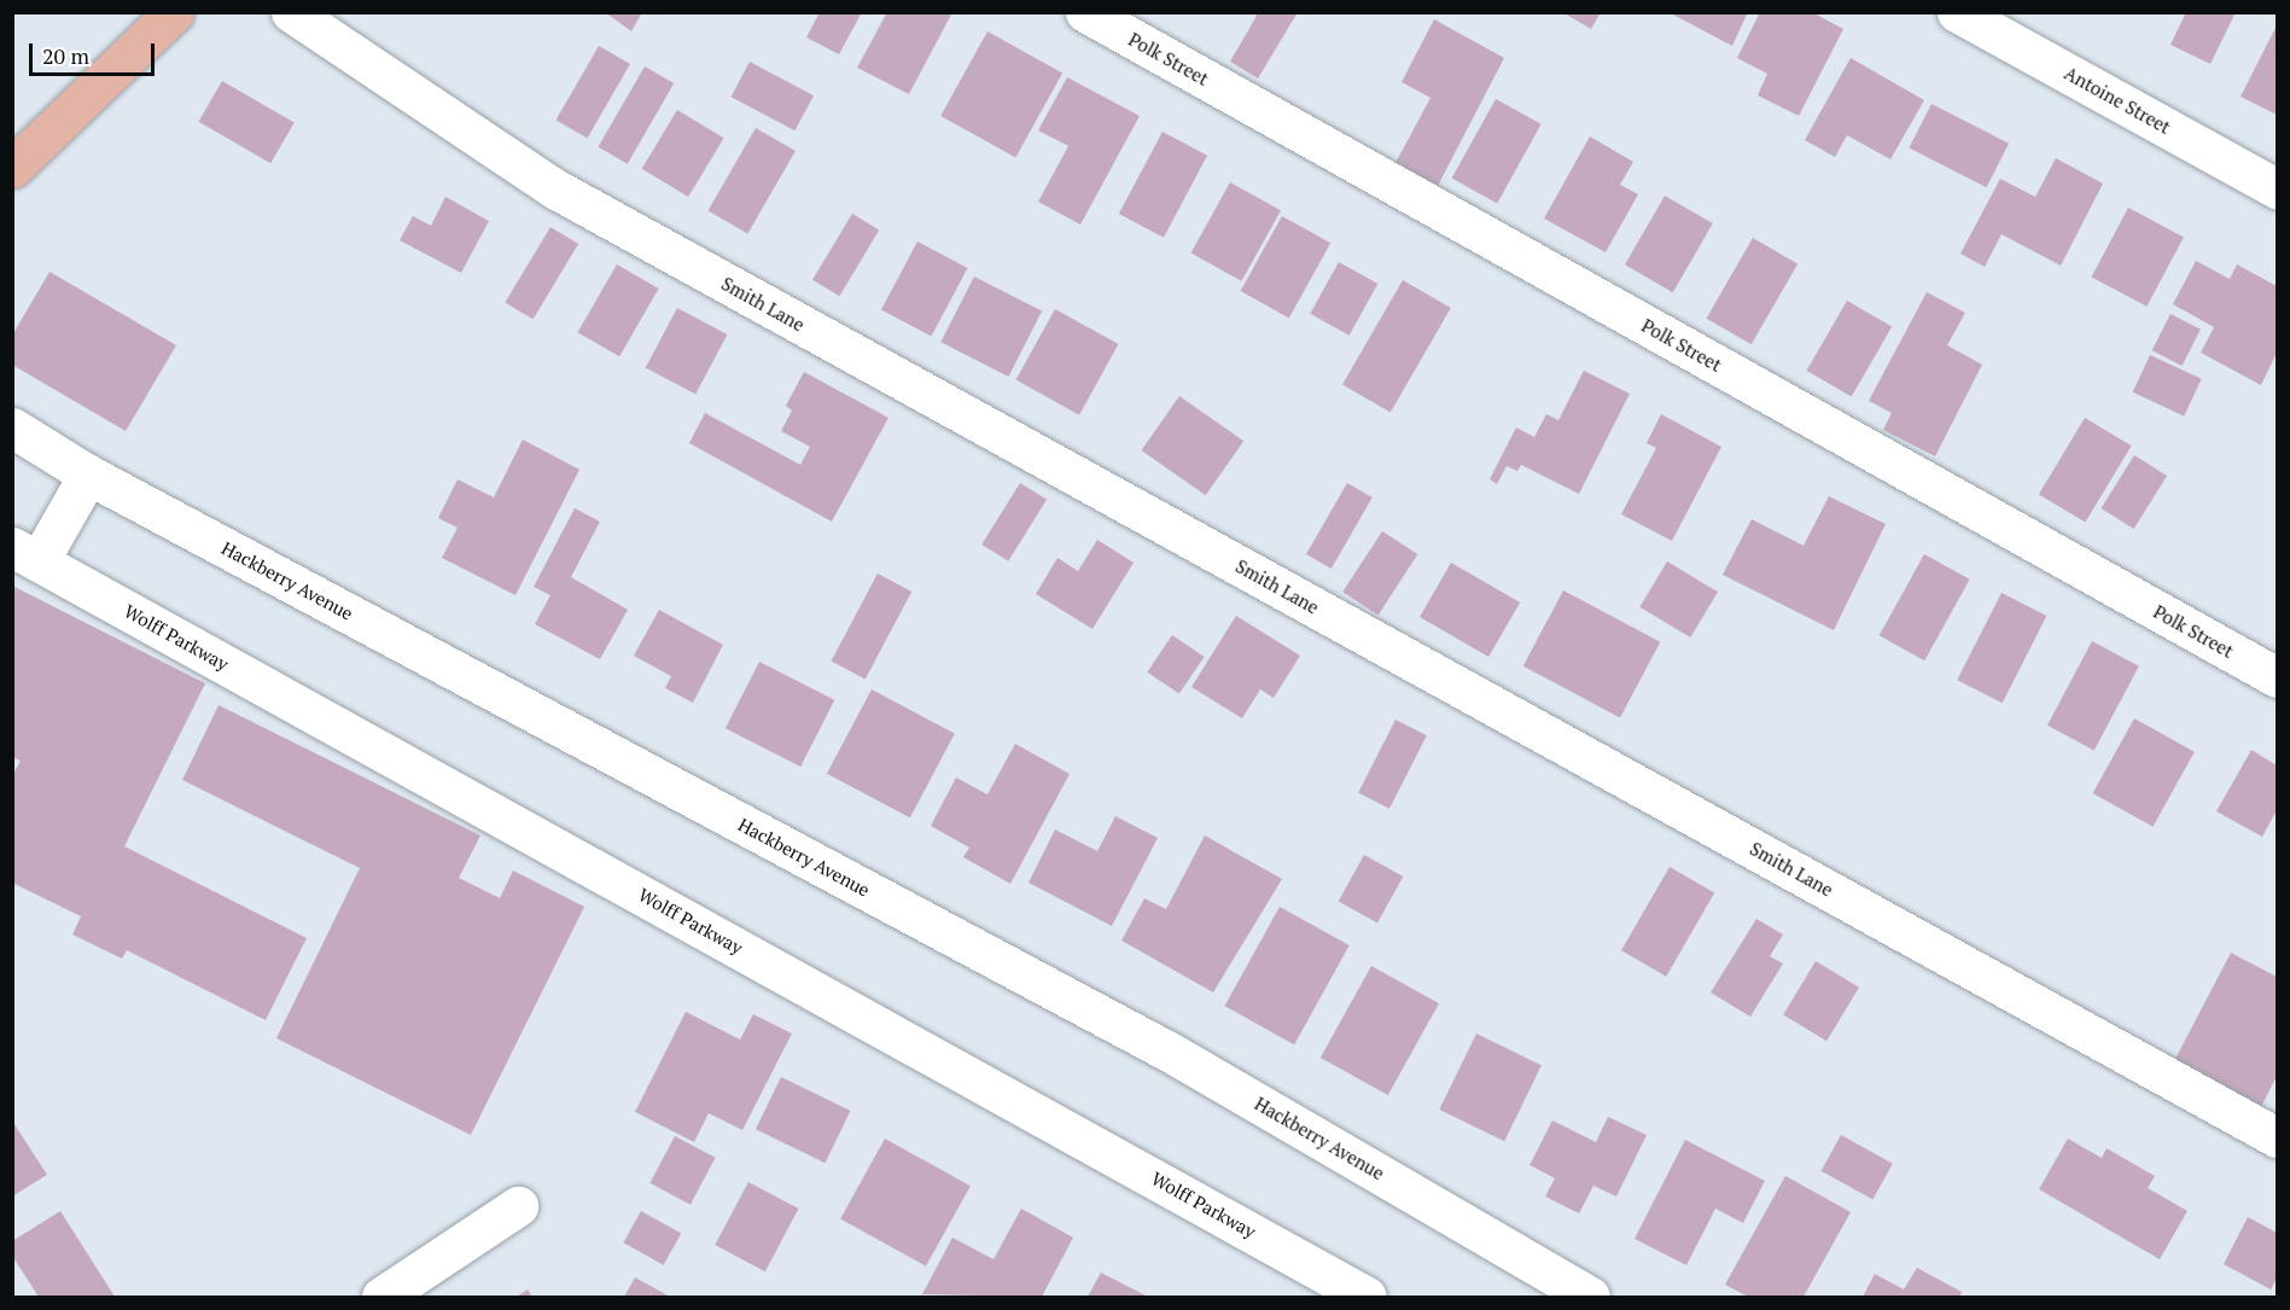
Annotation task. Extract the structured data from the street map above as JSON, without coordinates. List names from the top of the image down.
{
  "streets": {
    "street": [
      "Polk Street",
      "Antoine Street",
      "Smith Lane",
      "Hackberry Avenue",
      "Wolff Parkway"
    ]
  },
  "scale_bar": "20 m"
}
